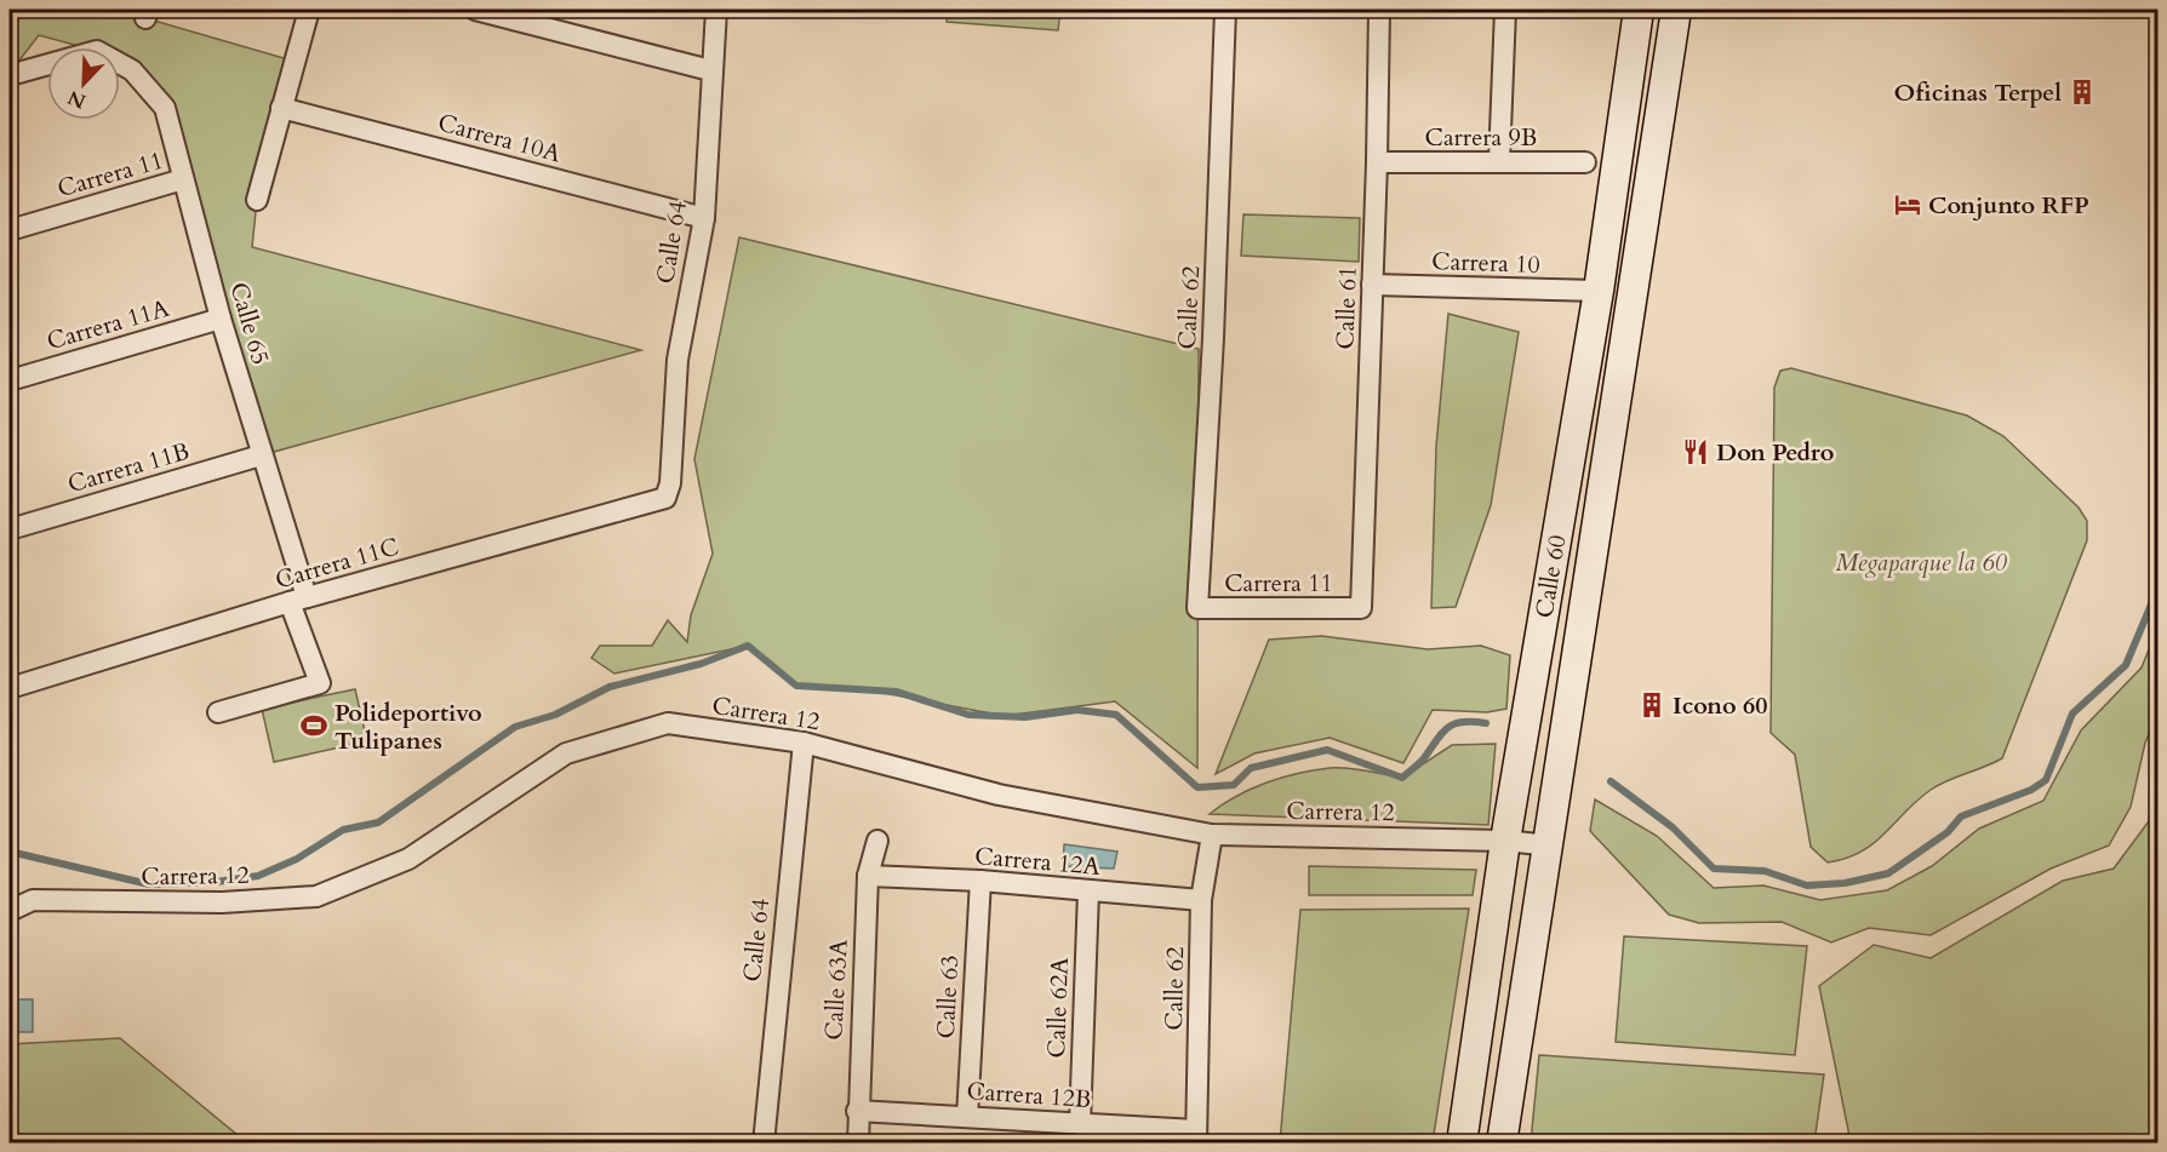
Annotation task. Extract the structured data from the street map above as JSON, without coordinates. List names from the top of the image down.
{
  "streets": {
    "main road": ["Calle 60"],
    "street": [
      "Carrera 9B",
      "Carrera 10A",
      "Carrera 11",
      "Calle 64",
      "Carrera 10",
      "Calle 62",
      "Calle 61",
      "Calle 65",
      "Carrera 11A",
      "Carrera 11B",
      "Carrera 11C",
      "Carrera 12",
      "Carrera 12A",
      "Calle 63A",
      "Calle 63",
      "Calle 62A",
      "Carrera 12B"
    ]
  },
  "crossings": [
    ["Carrera 9B", "Calle 61"],
    ["Carrera 10A", "Calle 64"],
    ["Carrera 11", "Calle 62"],
    ["Carrera 11", "Calle 61"],
    ["Carrera 11", "Calle 65"],
    ["Calle 64", "Carrera 11C"],
    ["Calle 64", "Carrera 12"],
    ["Carrera 10", "Calle 61"],
    ["Carrera 10", "Calle 60"],
    ["Calle 62", "Carrera 12"],
    ["Calle 62", "Carrera 12A"],
    ["Calle 62", "Carrera 12B"],
    ["Calle 65", "Carrera 11A"],
    ["Calle 65", "Carrera 11B"],
    ["Calle 65", "Carrera 11C"],
    ["Calle 60", "Carrera 12"],
    ["Carrera 12A", "Calle 63A"],
    ["Carrera 12A", "Calle 63"],
    ["Carrera 12A", "Calle 62A"],
    ["Calle 63A", "Carrera 12B"],
    ["Calle 63", "Carrera 12B"],
    ["Calle 62A", "Carrera 12B"]
  ],
  "parks": ["Megaparque la 60"],
  "places": {
    "building": ["Oficinas Terpel", "Icono 60"],
    "hotel": ["Conjunto RFP"],
    "restaurant": ["Don Pedro"],
    "sports": ["Polideportivo Tulipanes"]
  },
  "north": "bottom left"
}
